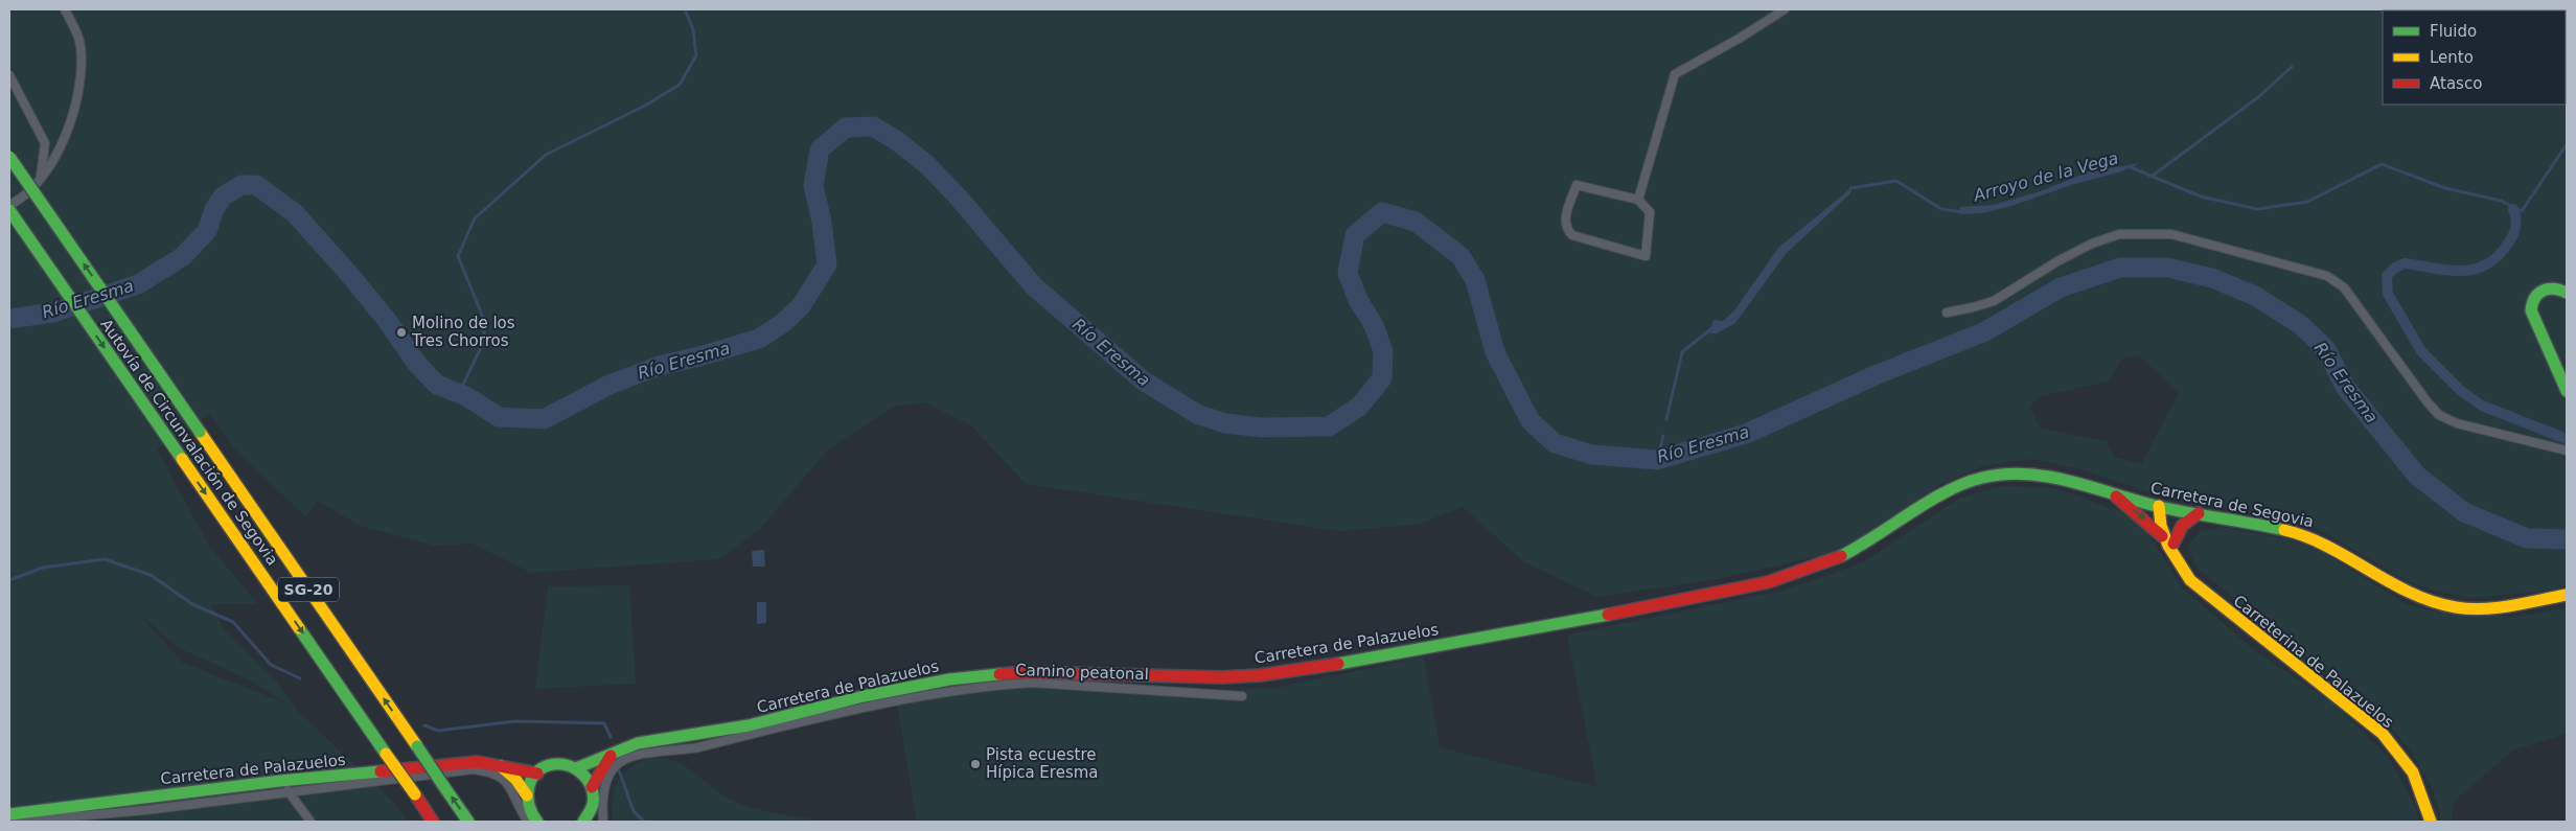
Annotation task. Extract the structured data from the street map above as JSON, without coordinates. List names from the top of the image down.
{
  "streets": {
    "main road": [
      "Autovía de Circunvalación de Segovia",
      "Carretera de Segovia",
      "SG-20",
      "Carretera de Palazuelos",
      "Carreterina de Palazuelos"
    ],
    "street": ["Camino peatonal"]
  },
  "crossings": [
    ["Carretera de Segovia", "Carretera de Palazuelos"]
  ],
  "water": ["Arroyo de la Vega", "Río Eresma"],
  "places": ["Molino de los Tres Chorros", "Pista ecuestre Hípica Eresma"],
  "legend": ["Fluido", "Lento", "Atasco"]
}
